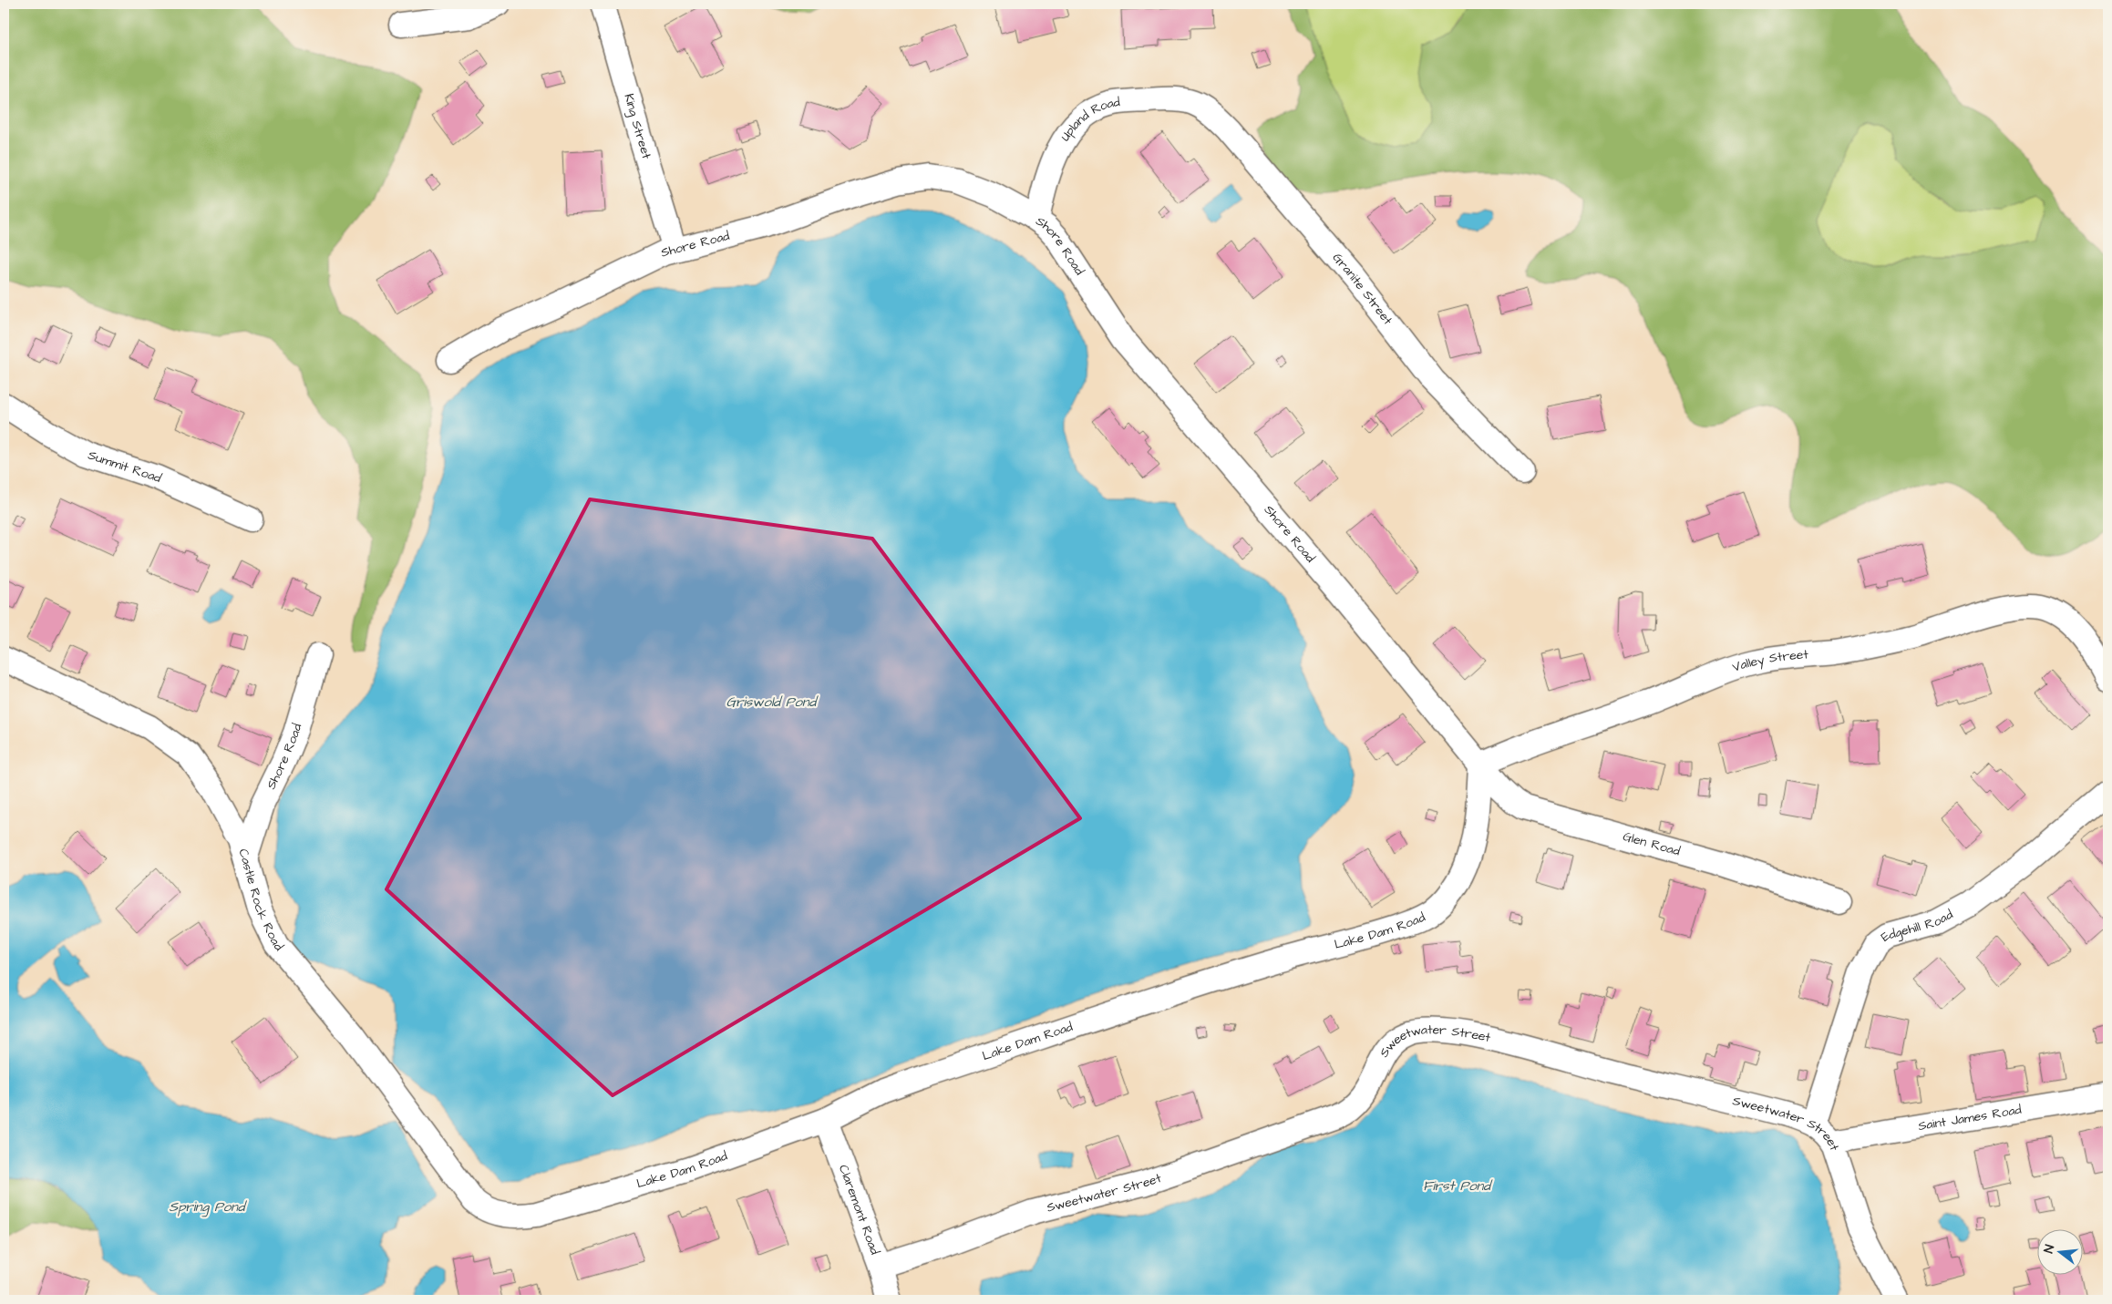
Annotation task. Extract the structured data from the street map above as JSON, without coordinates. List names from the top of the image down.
{
  "streets": {
    "street": [
      "Upland Road",
      "King Street",
      "Shore Road",
      "Granite Street",
      "Summit Road",
      "Valley Street",
      "Glen Road",
      "Castle Rock Road",
      "Edgehill Road",
      "Lake Dam Road",
      "Sweetwater Street",
      "Saint James Road",
      "Claremont Road"
    ]
  },
  "crossings": [
    ["Upland Road", "Shore Road"],
    ["Upland Road", "Granite Street"],
    ["King Street", "Shore Road"],
    ["Shore Road", "Valley Street"],
    ["Shore Road", "Glen Road"],
    ["Shore Road", "Castle Rock Road"],
    ["Shore Road", "Lake Dam Road"],
    ["Valley Street", "Glen Road"],
    ["Valley Street", "Lake Dam Road"],
    ["Glen Road", "Lake Dam Road"],
    ["Castle Rock Road", "Lake Dam Road"],
    ["Edgehill Road", "Sweetwater Street"],
    ["Lake Dam Road", "Claremont Road"],
    ["Sweetwater Street", "Saint James Road"],
    ["Sweetwater Street", "Claremont Road"]
  ],
  "water": ["Griswold Pond", "First Pond", "Spring Pond"],
  "north": "left"
}
